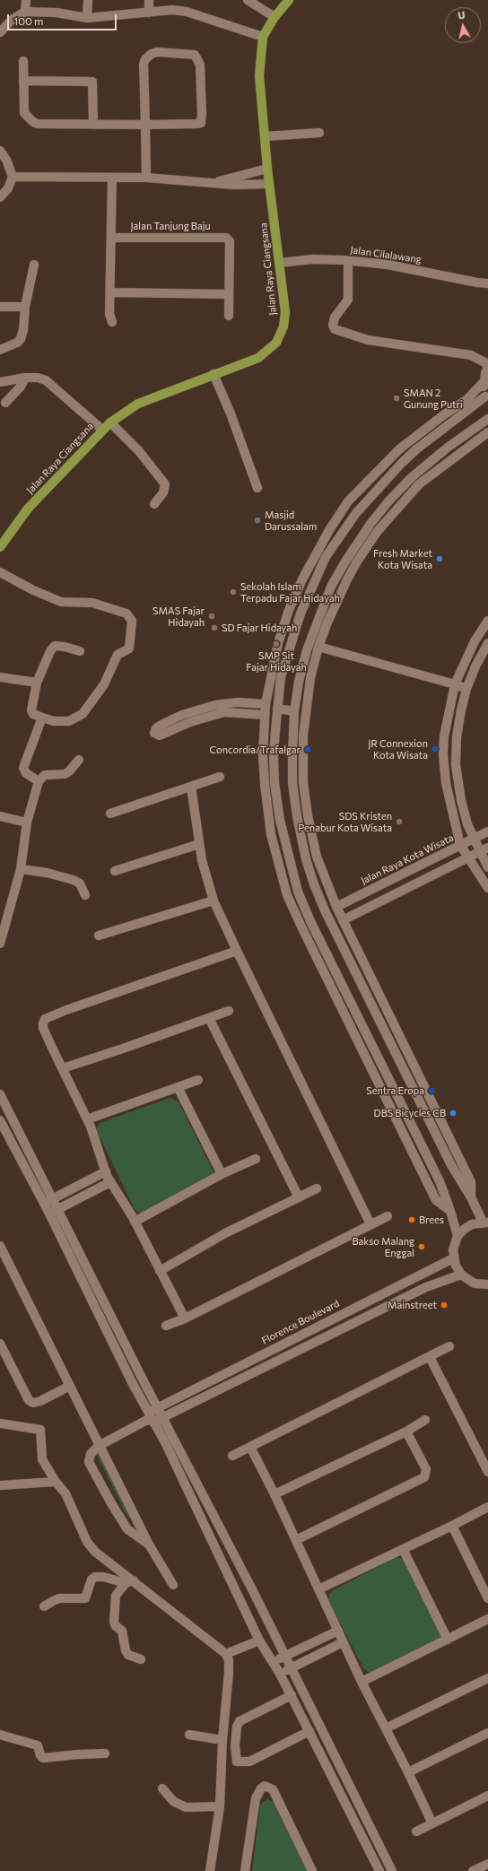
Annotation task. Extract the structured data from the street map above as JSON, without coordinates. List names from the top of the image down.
{
  "streets": {
    "main road": ["Jalan Raya Ciangsana"],
    "street": [
      "Jalan Tanjung Baju",
      "Jalan Cilalawang",
      "Jalan Raya Kota Wisata",
      "Florence Boulevard"
    ]
  },
  "crossings": [
    ["Jalan Cilalawang", "Jalan Raya Ciangsana"]
  ],
  "places": [
    "SMAN 2 Gunung Putri",
    "Masjid Darussalam",
    "Fresh Market Kota Wisata",
    "Sekolah Islam Terpadu Fajar Hidayah",
    "SMAS Fajar Hidayah",
    "SD Fajar Hidayah",
    "SMP Sit Fajar Hidayah",
    "JR Connexion Kota Wisata",
    "Concordia/Trafalgar",
    "SDS Kristen Penabur Kota Wisata",
    "Sentra Eropa",
    "DBS Bicycles CB",
    "Brees",
    "Bakso Malang Enggal",
    "Mainstreet"
  ],
  "scale_bar": "100 m",
  "north": "top"
}
